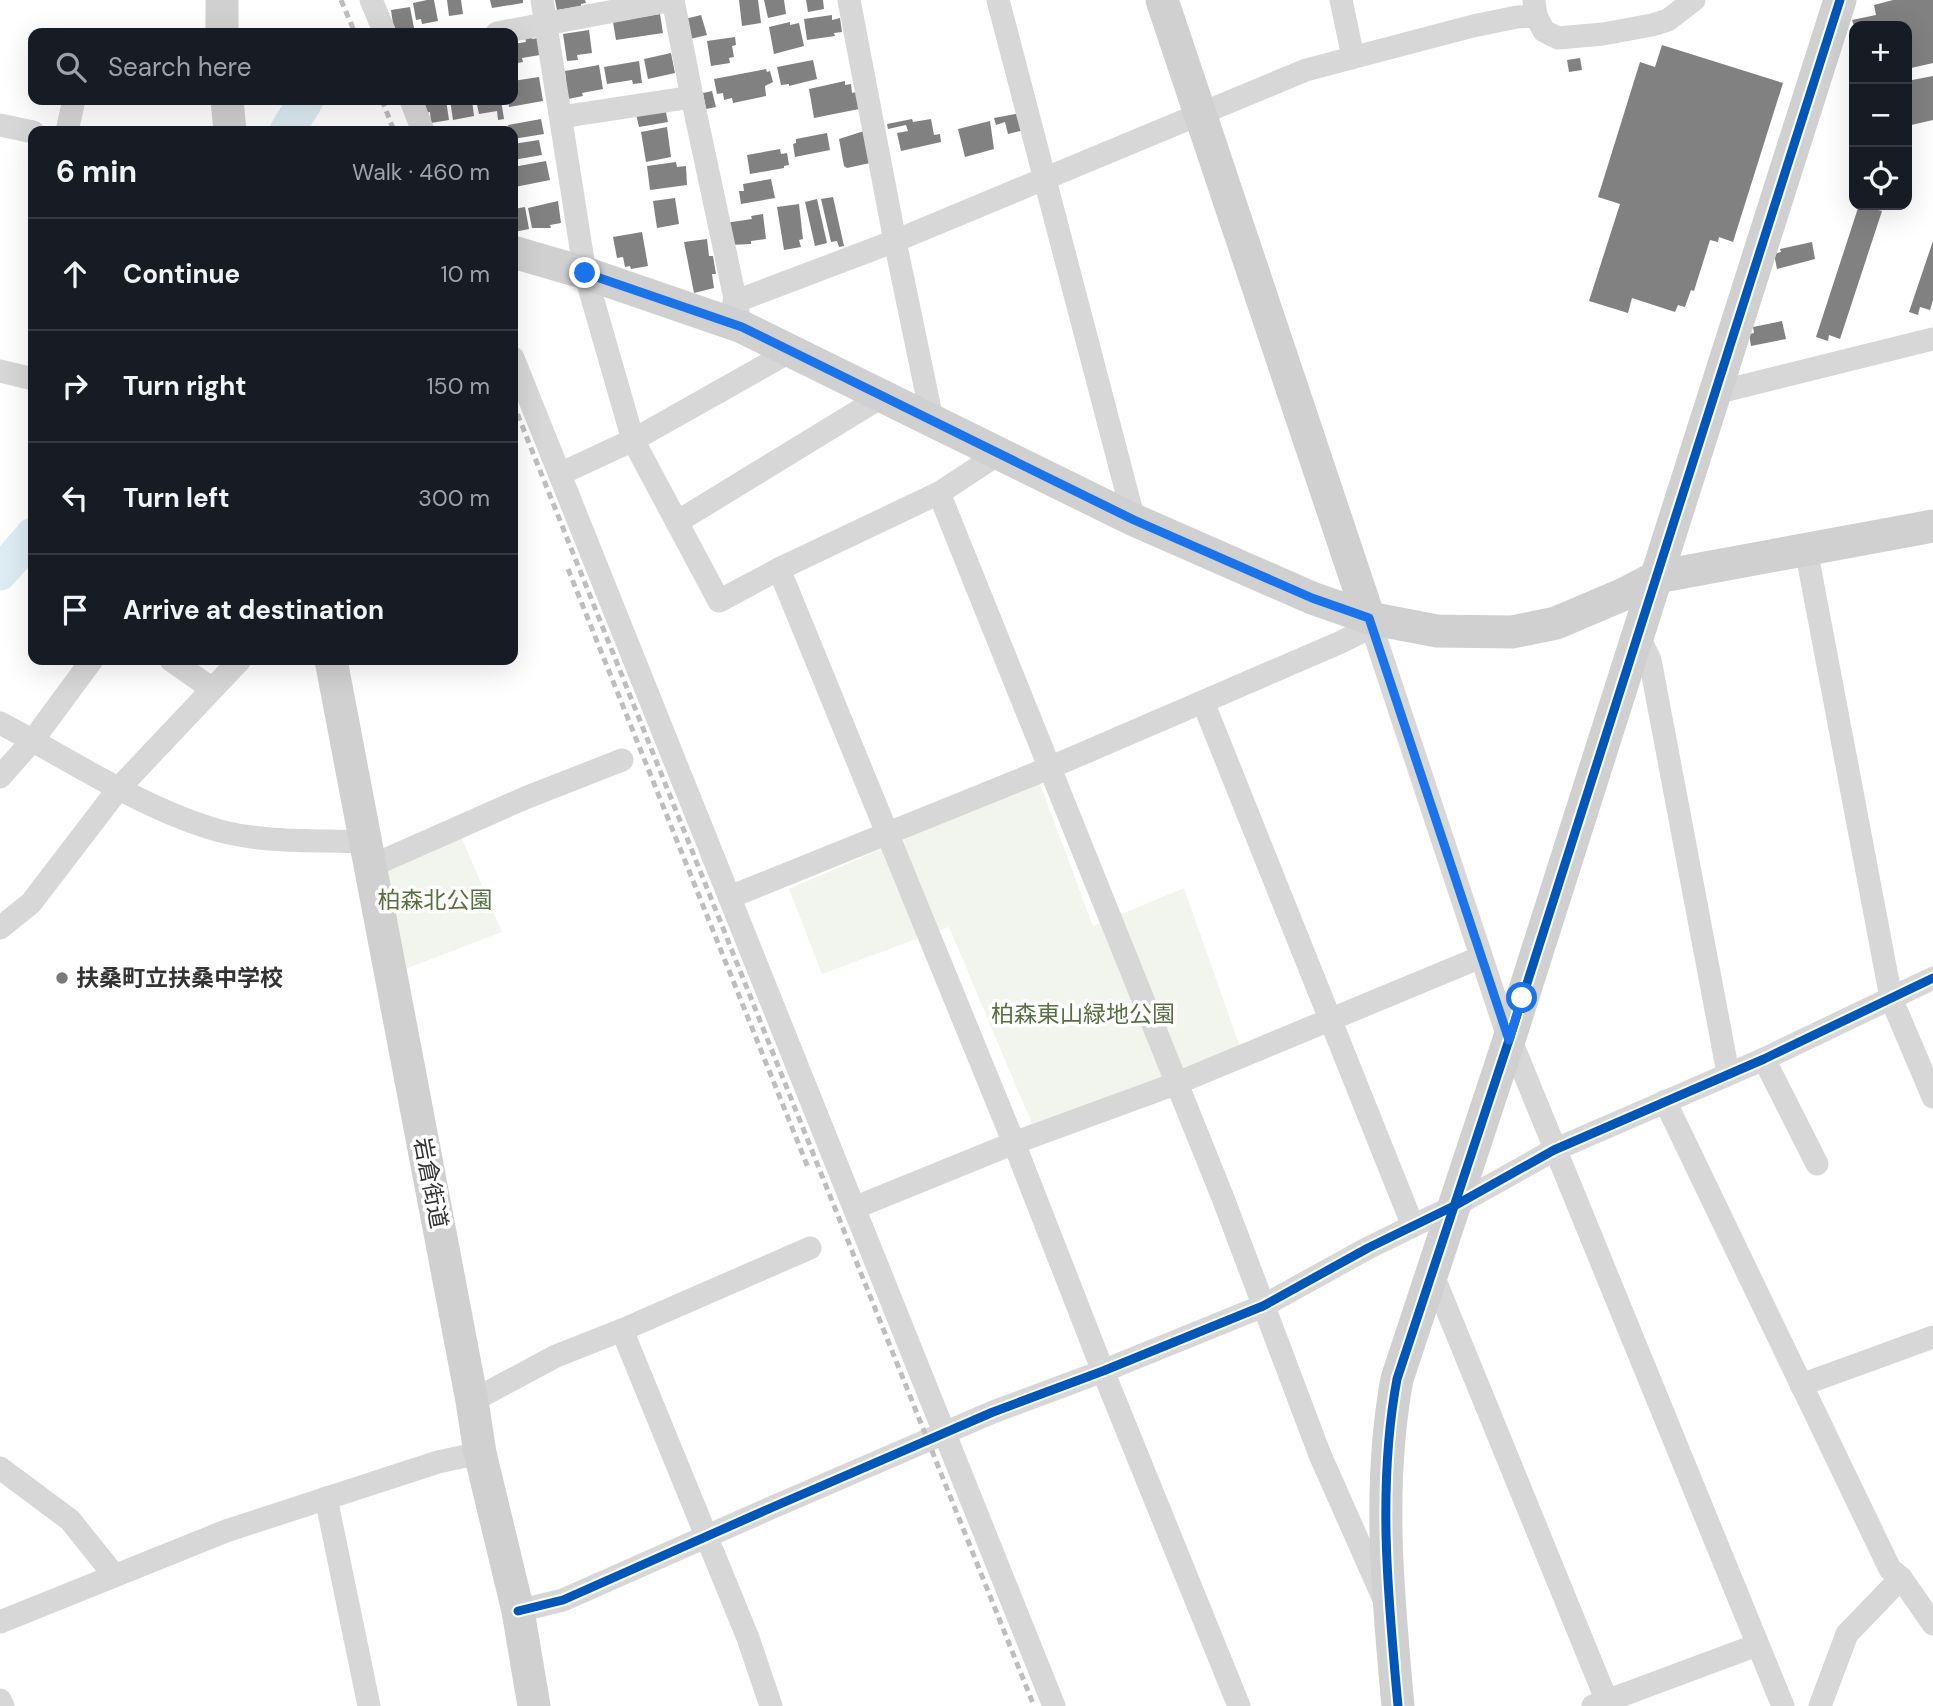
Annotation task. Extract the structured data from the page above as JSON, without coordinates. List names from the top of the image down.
{
  "streets": {
    "street": ["岩倉街道"]
  },
  "parks": ["柏森北公園", "柏森東山緑地公園"],
  "places": ["扶桑町立扶桑中学校"],
  "page": {
    "map_buttons": ["+", "−"],
    "search": "Search here",
    "heading": ["6 min", "Walk · 460 m"],
    "list": [
      ["Continue", "10 m"],
      ["Turn right", "150 m"],
      ["Turn left", "300 m"],
      "Arrive at destination"
    ]
  }
}
